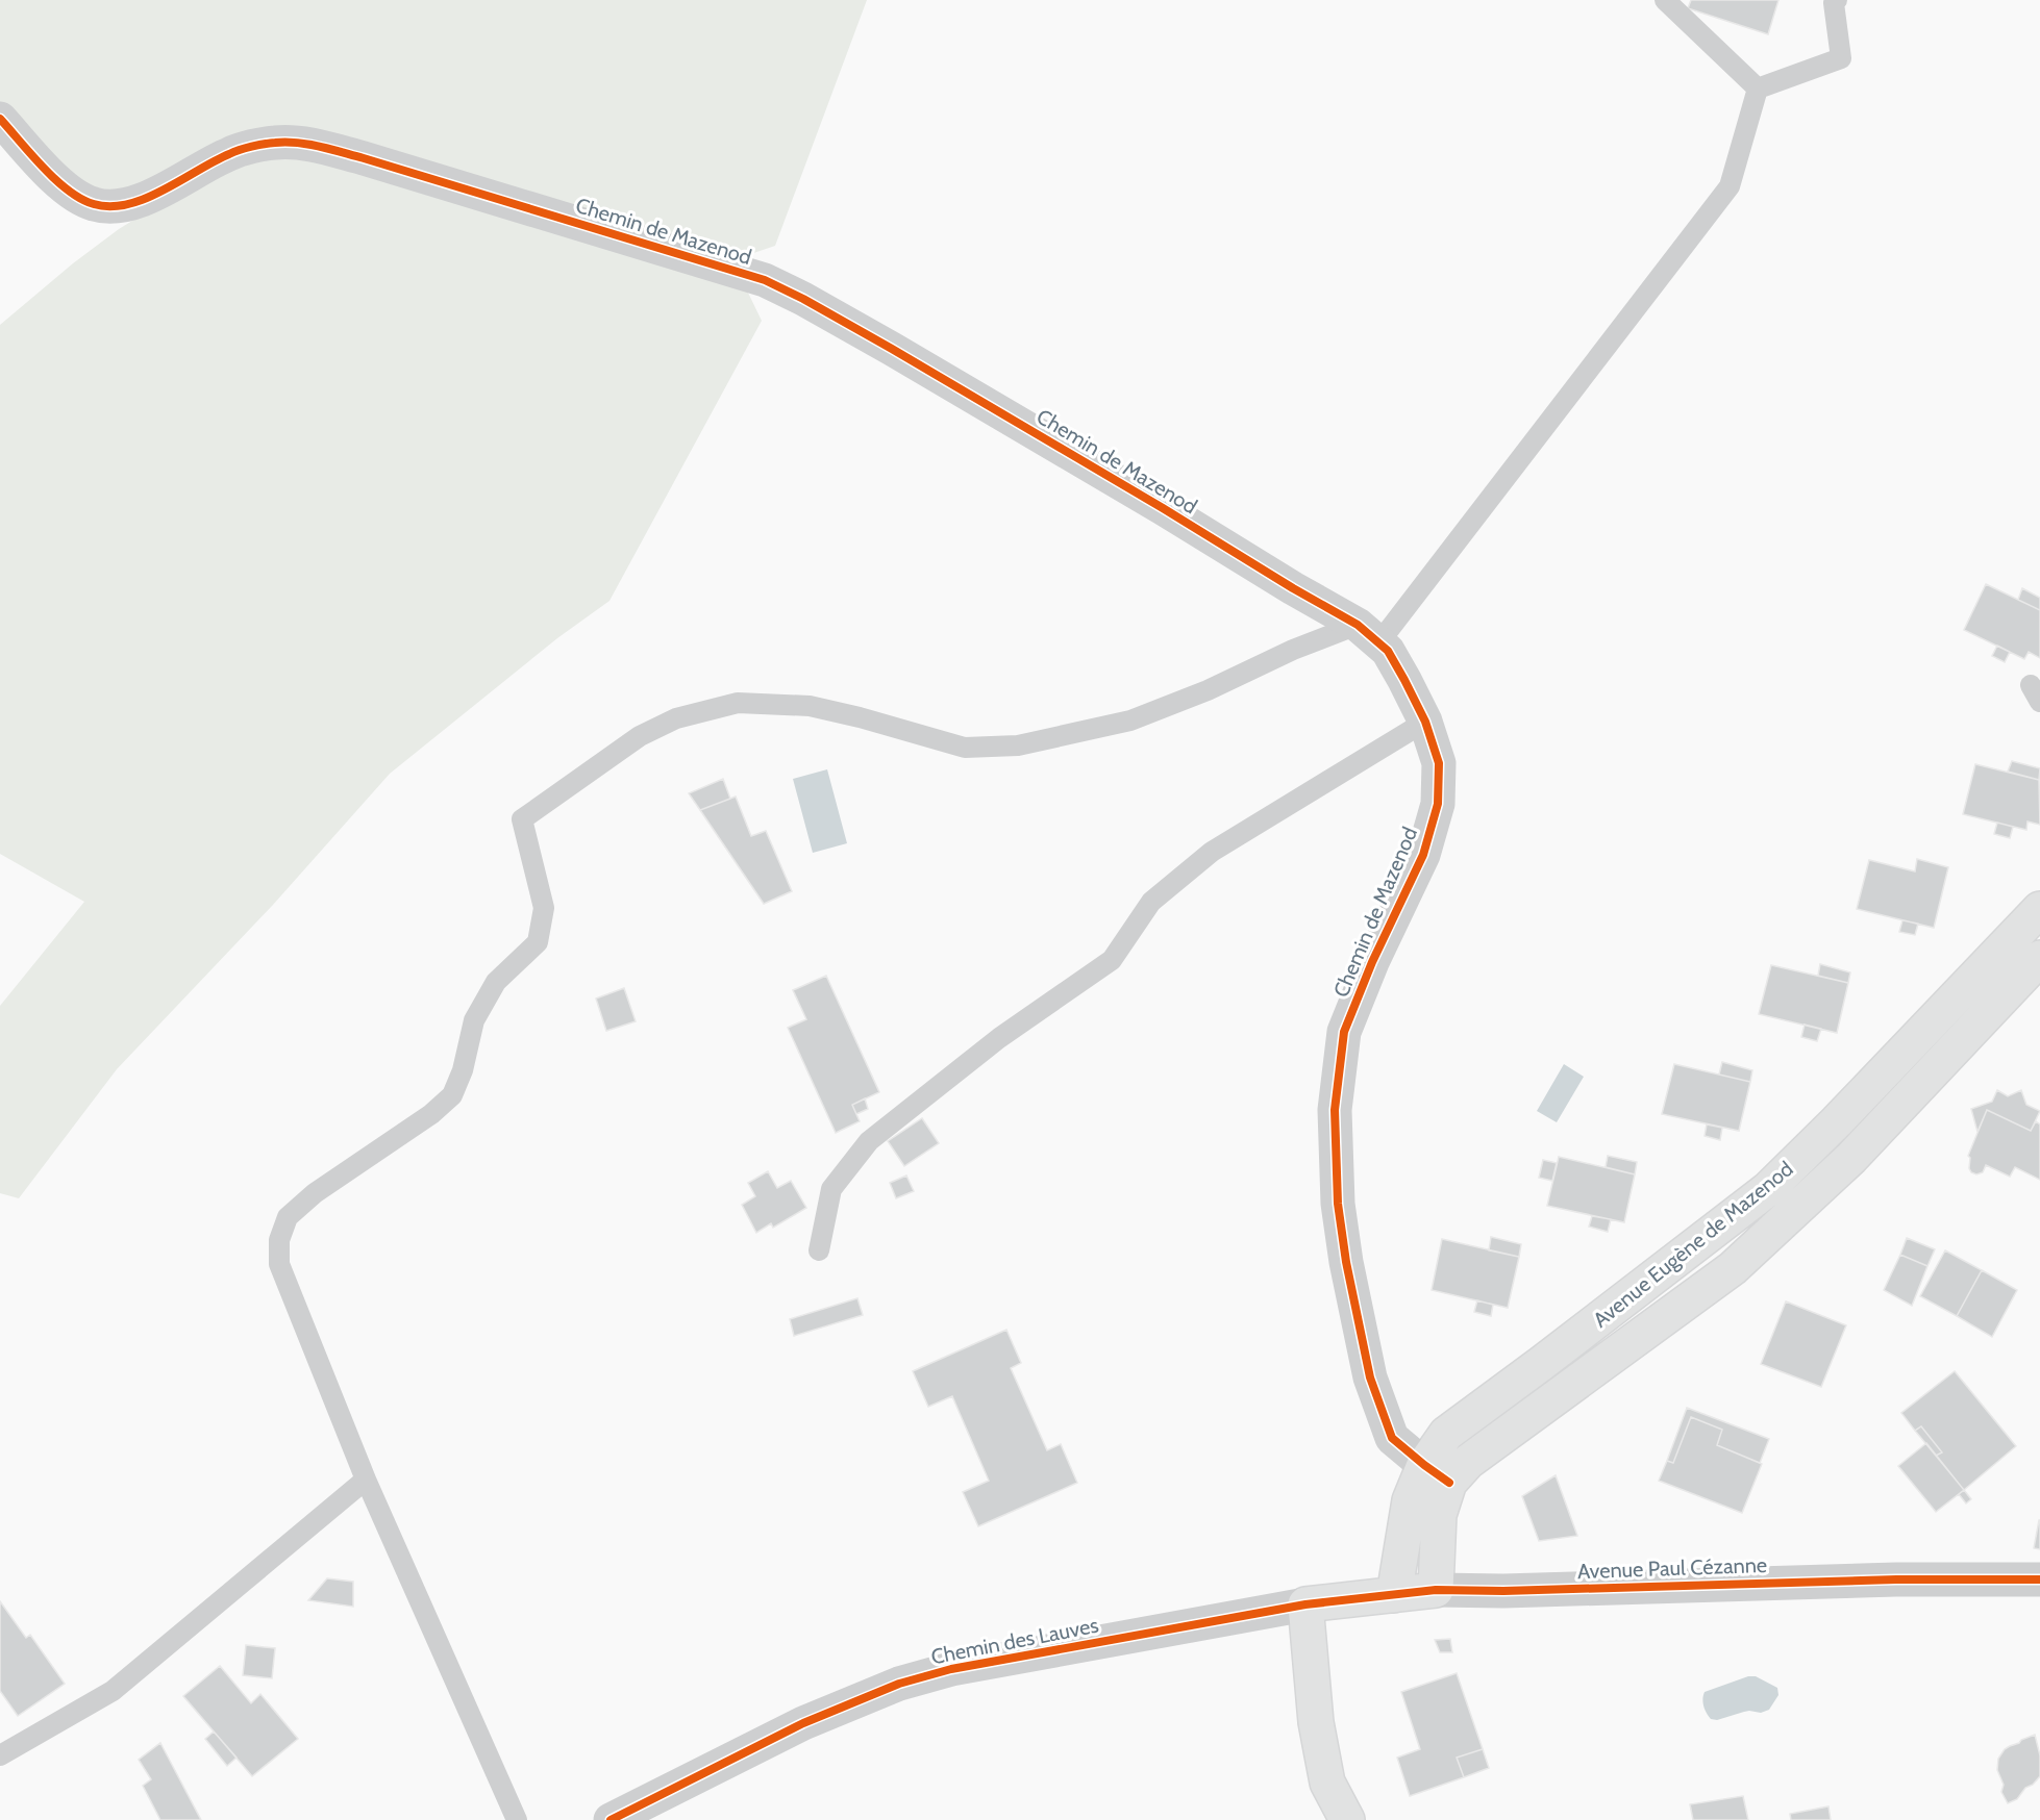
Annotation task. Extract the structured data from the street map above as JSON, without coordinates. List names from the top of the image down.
{
  "streets": {
    "street": [
      "Chemin de Mazenod",
      "Avenue Eugène de Mazenod",
      "Avenue Paul Cézanne",
      "Chemin des Lauves"
    ]
  },
  "crossings": [
    ["Chemin de Mazenod", "Avenue Eugène de Mazenod"],
    ["Avenue Eugène de Mazenod", "Avenue Paul Cézanne"],
    ["Avenue Paul Cézanne", "Chemin des Lauves"]
  ]
}
